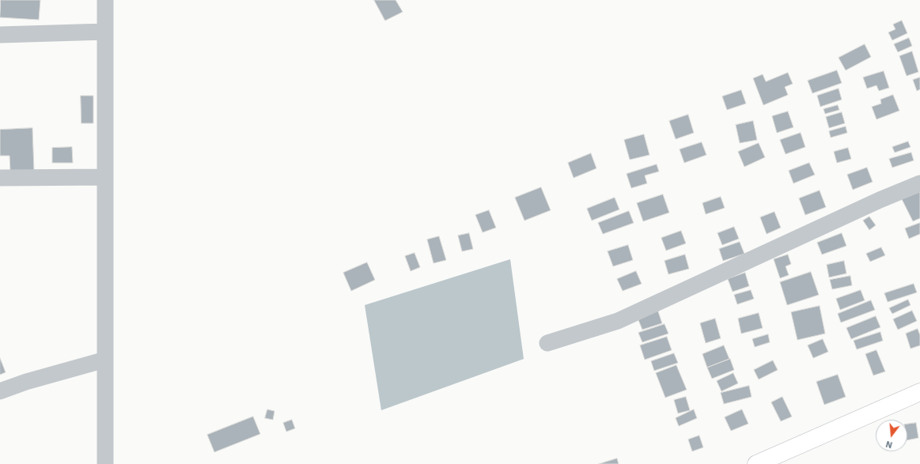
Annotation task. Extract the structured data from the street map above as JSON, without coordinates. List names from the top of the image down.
{
  "north": "bottom"
}
